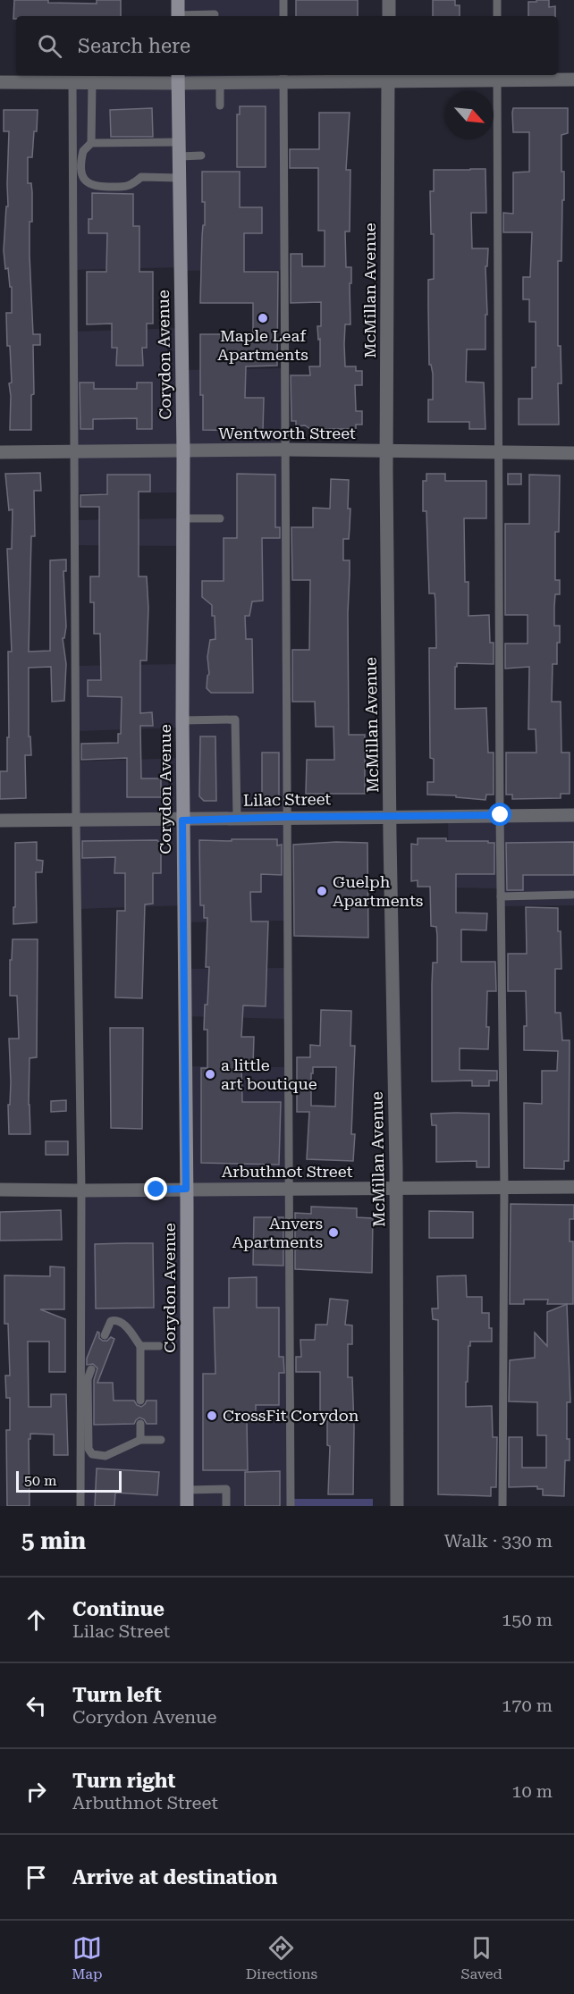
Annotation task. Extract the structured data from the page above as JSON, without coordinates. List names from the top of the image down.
{
  "streets": {
    "main road": ["Corydon Avenue"],
    "street": [
      "McMillan Avenue",
      "Wentworth Street",
      "Lilac Street",
      "Arbuthnot Street"
    ]
  },
  "crossings": [
    ["McMillan Avenue", "Wentworth Street"],
    ["McMillan Avenue", "Lilac Street"],
    ["McMillan Avenue", "Arbuthnot Street"],
    ["Corydon Avenue", "Wentworth Street"],
    ["Corydon Avenue", "Lilac Street"],
    ["Corydon Avenue", "Arbuthnot Street"]
  ],
  "places": [
    "Maple Leaf Apartments",
    "Guelph Apartments",
    "a little art boutique",
    "Anvers Apartments",
    "CrossFit Corydon"
  ],
  "scale_bar": "50 m",
  "north": "bottom right",
  "page": {
    "search": "Search here",
    "scale": "50 m",
    "heading": ["5 min", "Walk · 330 m"],
    "list": [
      ["Continue", "Lilac Street", "150 m"],
      ["Turn left", "Corydon Avenue", "170 m"],
      ["Turn right", "Arbuthnot Street", "10 m"],
      "Arrive at destination"
    ],
    "nav": ["Map", "Directions", "Saved"]
  }
}
